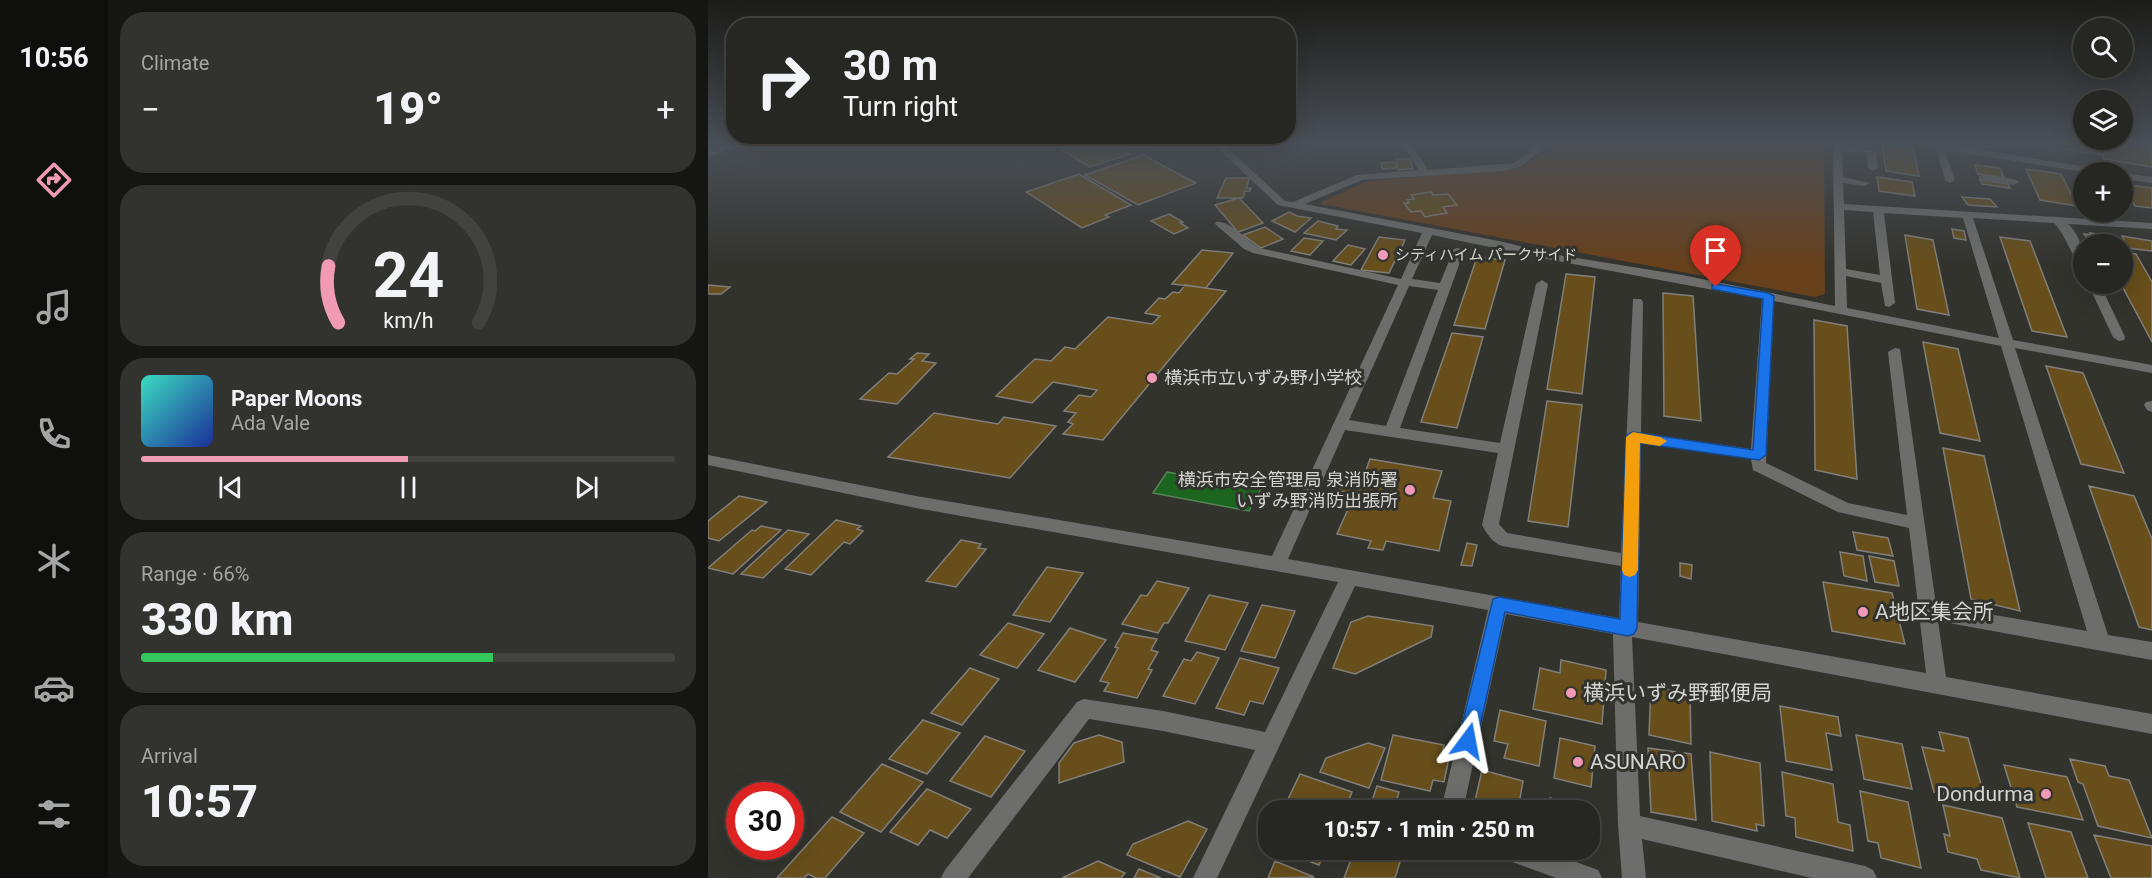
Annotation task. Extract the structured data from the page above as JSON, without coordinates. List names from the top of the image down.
{
  "places": [
    "シティハイム パークサイド",
    "横浜市立いずみ野小学校",
    "横浜市安全管理局 泉消防署 いずみ野消防出張所",
    "A地区集会所",
    "横浜いずみ野郵便局",
    "ASUNARO",
    "Dondurma"
  ],
  "page": {
    "tabs": "10:56",
    "tile": [
      "Climate",
      ["Range · 66%", "330 km"],
      ["Arrival", "10:57"]
    ],
    "map_buttons": ["+", "−"],
    "turn": ["30 m", "Turn right"],
    "heat": ["−", "19°", "+"],
    "song": ["Paper Moons", "Ada Vale"],
    "limit": "30",
    "trip": "10:57 · 1 min · 250 m",
    "gauge": ["24", "km/h"]
  }
}
